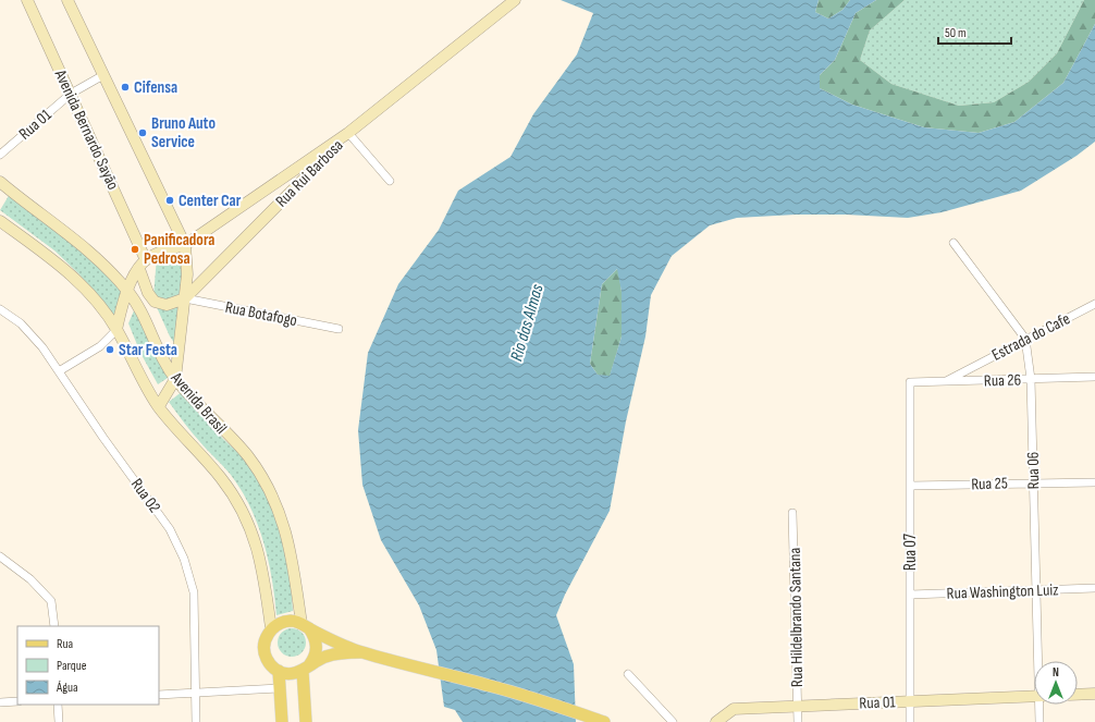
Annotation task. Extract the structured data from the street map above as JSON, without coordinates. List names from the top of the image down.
{
  "streets": {
    "main road": [
      "Rua 01",
      "Avenida Bernardo Sayão",
      "Rua Rui Barbosa",
      "Avenida Brasil"
    ],
    "street": [
      "Rua Botafogo",
      "Estrada do Cafe",
      "Rua 26",
      "Rua 06",
      "Rua 25",
      "Rua 02",
      "Rua 07",
      "Rua Washington Luiz",
      "Rua Hildelbrando Santana"
    ]
  },
  "crossings": [
    ["Rua 01", "Avenida Bernardo Sayão"],
    ["Rua 01", "Rua 07"],
    ["Rua 01", "Rua Hildelbrando Santana"],
    ["Avenida Bernardo Sayão", "Rua Rui Barbosa"],
    ["Rua Rui Barbosa", "Rua Botafogo"],
    ["Estrada do Cafe", "Rua 26"],
    ["Estrada do Cafe", "Rua 06"],
    ["Rua 26", "Rua 06"],
    ["Rua 26", "Rua 07"],
    ["Rua 06", "Rua 25"],
    ["Rua 06", "Rua Washington Luiz"],
    ["Rua 25", "Rua 07"],
    ["Rua 07", "Rua Washington Luiz"]
  ],
  "water": ["Rio das Almas"],
  "places": [
    "Cifensa",
    "Bruno Auto Service",
    "Center Car",
    "Panificadora Pedrosa",
    "Star Festa"
  ],
  "legend": ["Rua", "Parque", "Água"],
  "scale_bar": "50 m",
  "north": "top"
}
